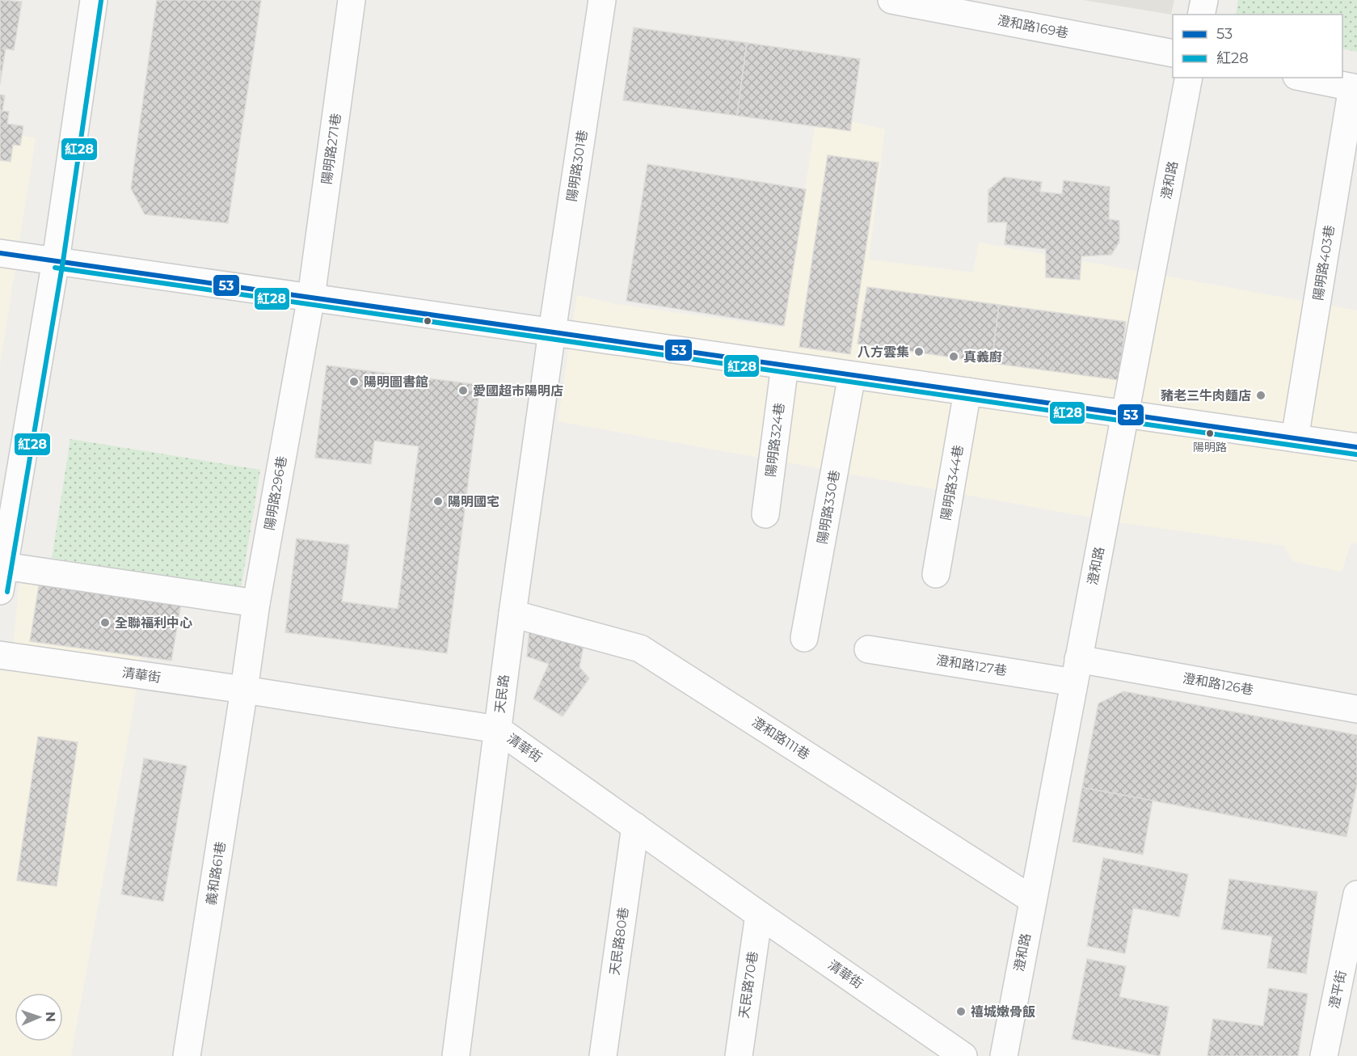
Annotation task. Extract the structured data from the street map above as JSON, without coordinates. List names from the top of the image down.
{
  "streets": {
    "street": [
      "澄和路169巷",
      "陽明路271巷",
      "陽明路301巷",
      "澄和路",
      "陽明路403巷",
      "陽明路324巷",
      "陽明路344巷",
      "陽明路296巷",
      "陽明路330巷",
      "澄和路127巷",
      "清華街",
      "澄和路126巷",
      "天民路",
      "澄和路111巷",
      "義和路61巷",
      "天民路80巷",
      "天民路70巷",
      "澄平街"
    ]
  },
  "crossings": [
    ["陽明路271巷", "陽明路296巷"],
    ["陽明路301巷", "天民路"],
    ["澄和路", "澄和路127巷"],
    ["澄和路", "澄和路126巷"],
    ["澄和路", "澄和路111巷"],
    ["陽明路296巷", "清華街"],
    ["陽明路296巷", "義和路61巷"],
    ["澄和路127巷", "澄和路126巷"],
    ["清華街", "天民路"],
    ["清華街", "義和路61巷"],
    ["清華街", "天民路80巷"],
    ["清華街", "天民路70巷"],
    ["天民路", "澄和路111巷"]
  ],
  "places": [
    "八方雲集",
    "真義廚",
    "陽明圖書館",
    "愛國超市陽明店",
    "豬老三牛肉麵店",
    "陽明路",
    "陽明國宅",
    "全聯福利中心",
    "禧城嫩骨飯"
  ],
  "lines": ["transit line 紅28", "transit line 53"],
  "legend": ["53", "紅28"],
  "north": "right"
}
